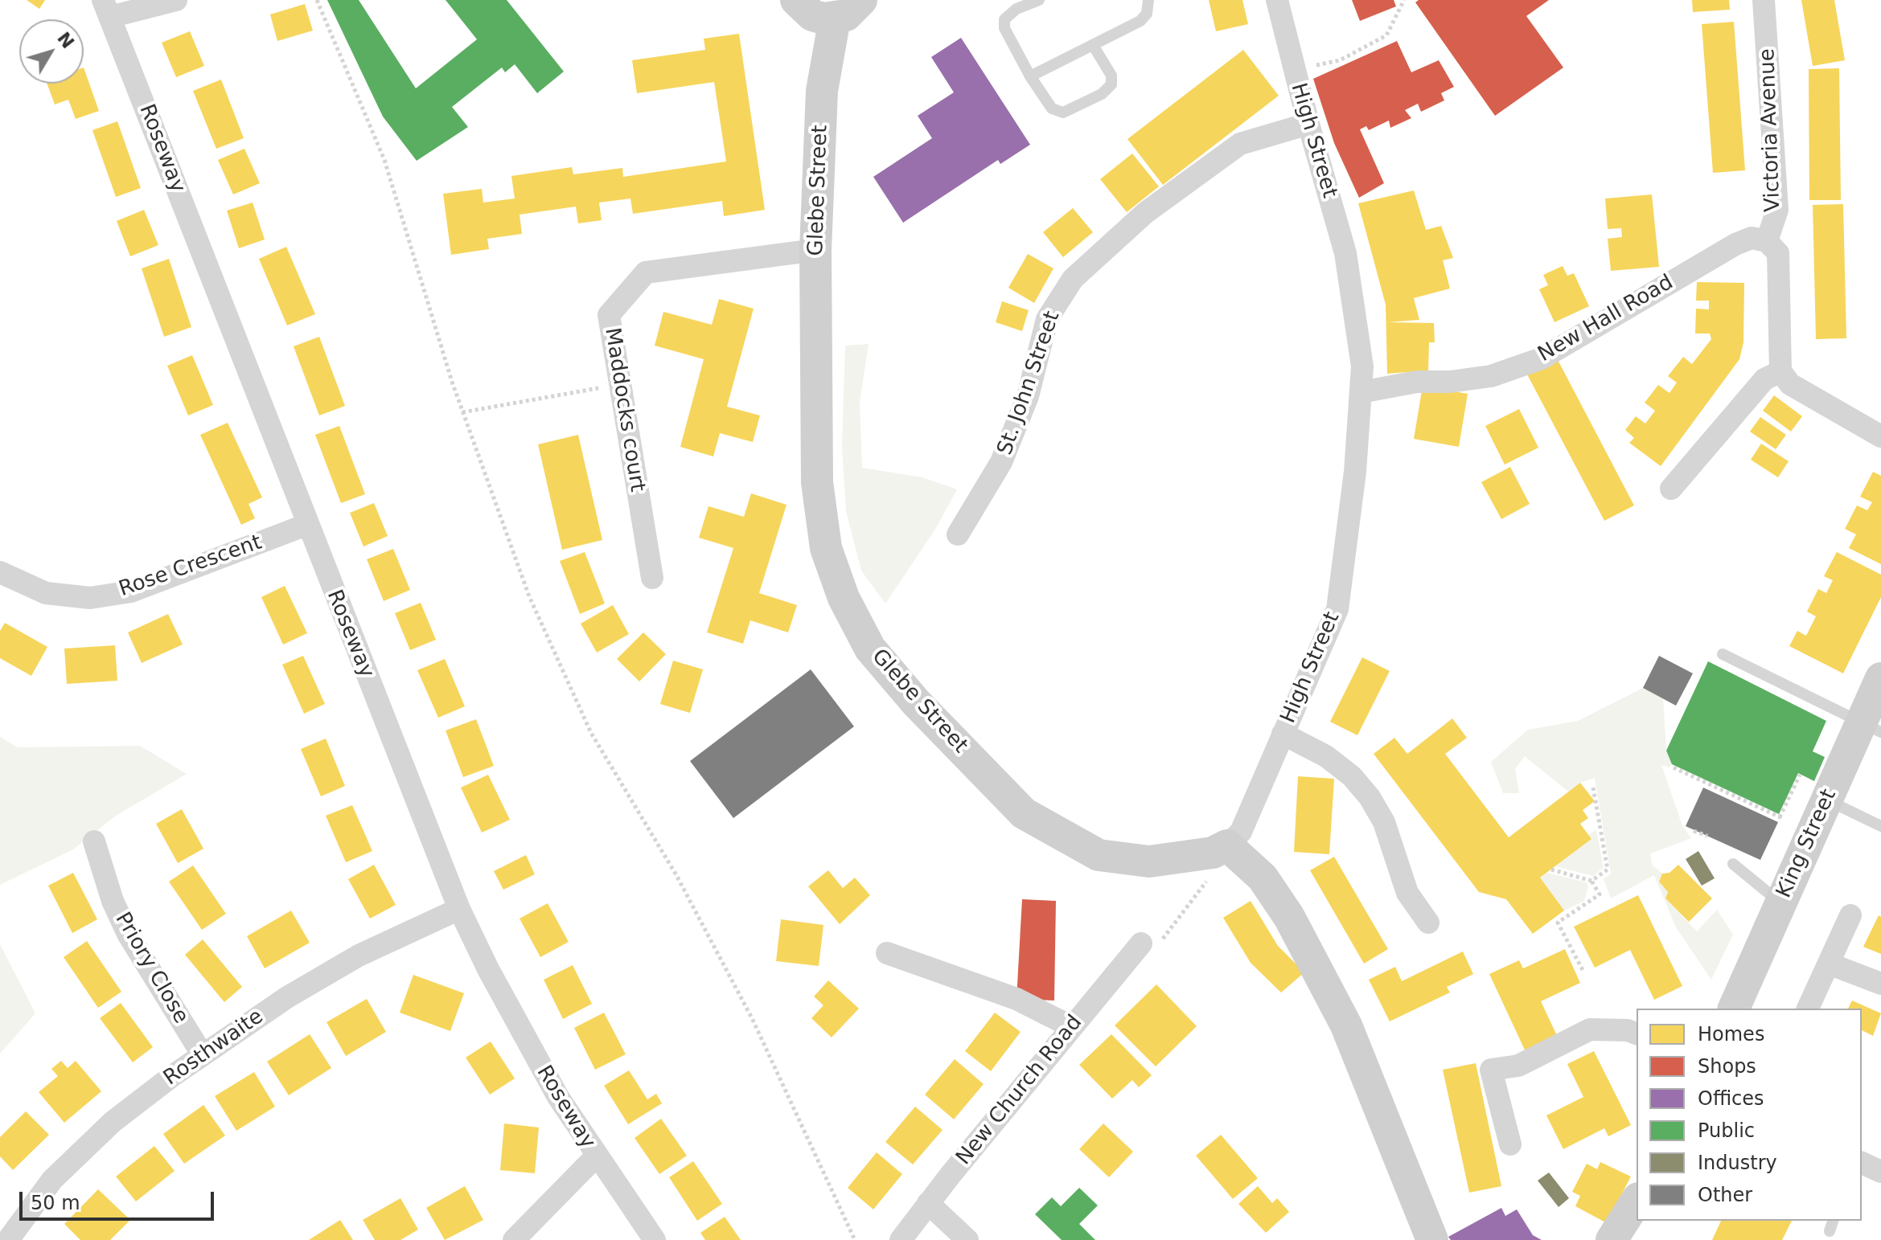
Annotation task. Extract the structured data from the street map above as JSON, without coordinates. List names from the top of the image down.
{
  "streets": {
    "street": [
      "Victoria Avenue",
      "High Street",
      "Roseway",
      "Glebe Street",
      "New Hall Road",
      "St. John Street",
      "Maddocks court",
      "Rose Crescent",
      "King Street",
      "Priory Close",
      "Rosthwaite",
      "New Church Road"
    ]
  },
  "crossings": [
    ["Victoria Avenue", "New Hall Road"],
    ["High Street", "Glebe Street"],
    ["High Street", "New Hall Road"],
    ["High Street", "St. John Street"],
    ["Roseway", "Rose Crescent"],
    ["Roseway", "Rosthwaite"],
    ["Glebe Street", "Maddocks court"],
    ["Priory Close", "Rosthwaite"]
  ],
  "legend": [
    "Homes",
    "Shops",
    "Offices",
    "Public",
    "Industry",
    "Other"
  ],
  "scale_bar": "50 m",
  "north": "top right"
}
